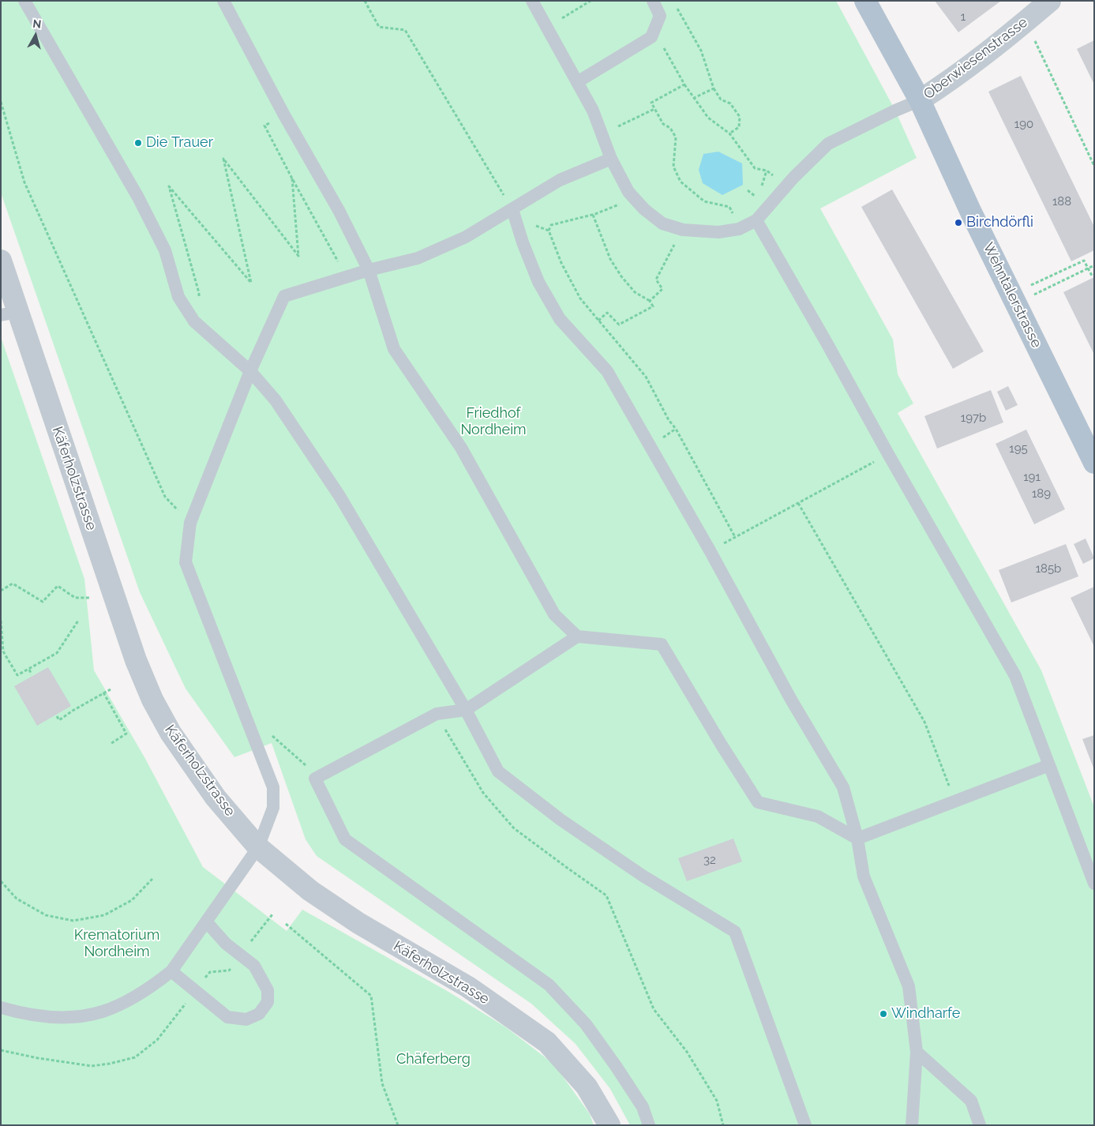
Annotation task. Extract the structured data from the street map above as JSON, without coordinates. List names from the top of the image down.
{
  "streets": {
    "main road": ["Wehntalerstrasse"],
    "street": ["Oberwiesenstrasse", "Käferholzstrasse"]
  },
  "crossings": [
    ["Oberwiesenstrasse", "Wehntalerstrasse"]
  ],
  "parks": ["Friedhof Nordheim", "Krematorium Nordheim", "Chäferberg"],
  "places": ["Die Trauer", "Birchdörfli", "Windharfe"],
  "house_numbers": [
    "1",
    "190",
    "188",
    "197b",
    "195",
    "191",
    "189",
    "185b",
    "32"
  ],
  "north": "top"
}
